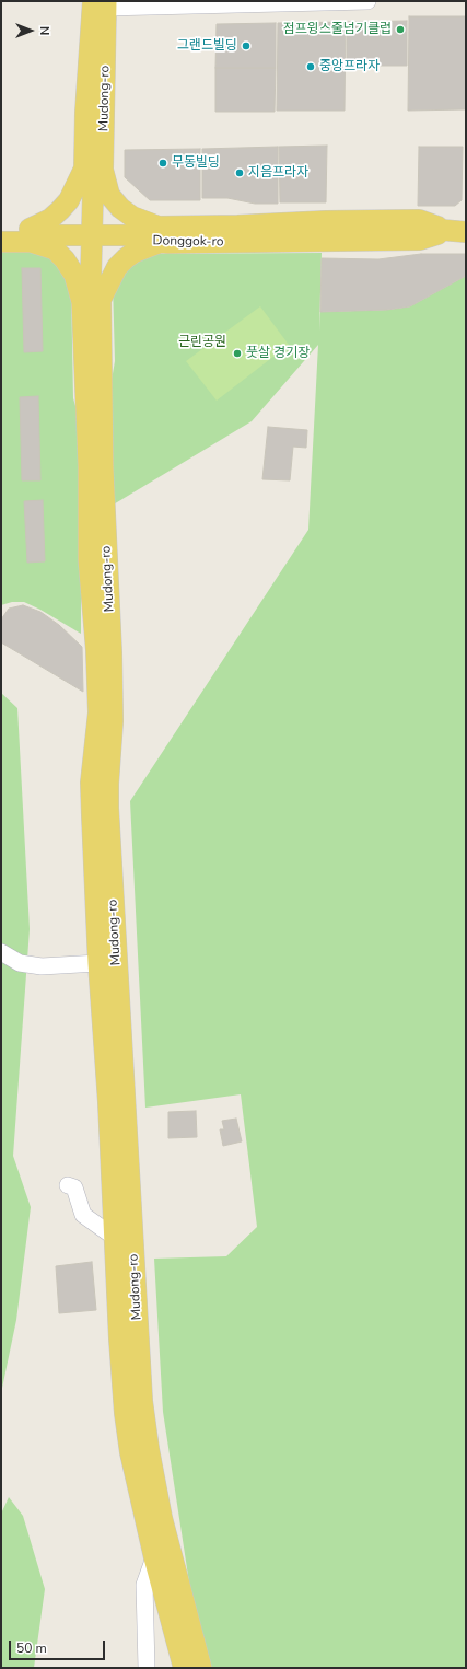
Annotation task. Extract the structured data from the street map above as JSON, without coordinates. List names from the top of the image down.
{
  "streets": {
    "main road": ["Mudong-ro", "Donggok-ro"]
  },
  "crossings": [
    ["Mudong-ro", "Donggok-ro"]
  ],
  "parks": ["근린공원"],
  "places": [
    "점프윙스줄넘기클럽",
    "그랜드빌딩",
    "중앙프라자",
    "무동빌딩",
    "지음프라자",
    "풋살 경기장"
  ],
  "scale_bar": "50 m",
  "north": "right"
}
